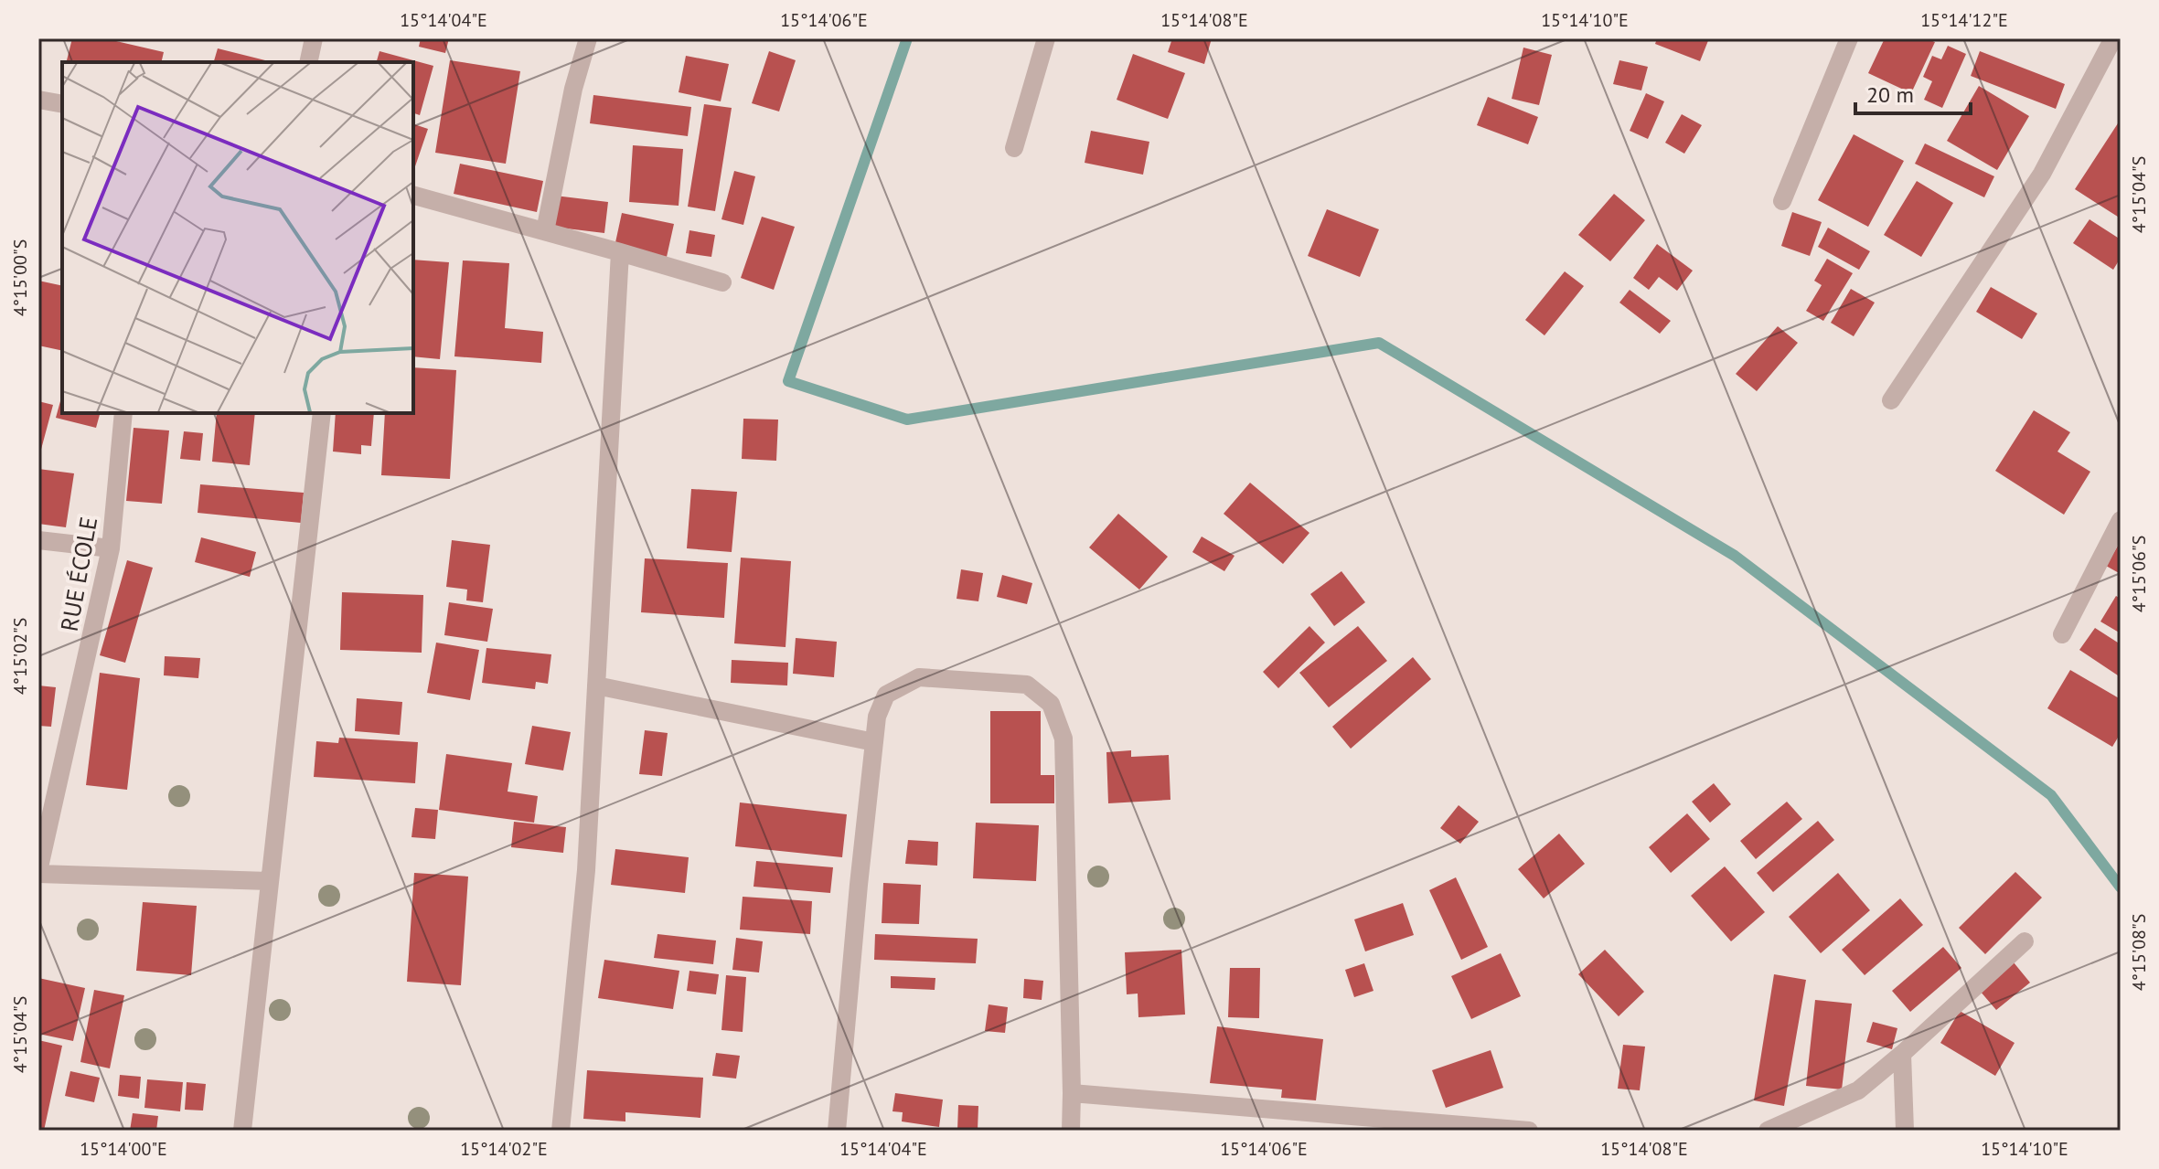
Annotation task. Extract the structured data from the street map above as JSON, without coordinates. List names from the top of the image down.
{
  "streets": {
    "street": ["RUE ÉCOLE"]
  },
  "scale_bar": "20 m",
  "coordinates": [
    "15°14'04\"E",
    "15°14'06\"E",
    "15°14'08\"E",
    "15°14'10\"E",
    "15°14'12\"E",
    "4°15'04\"S",
    "4°15'00\"S",
    "4°15'06\"S",
    "4°15'02\"S",
    "4°15'08\"S",
    "15°14'00\"E",
    "15°14'02\"E"
  ]
}
